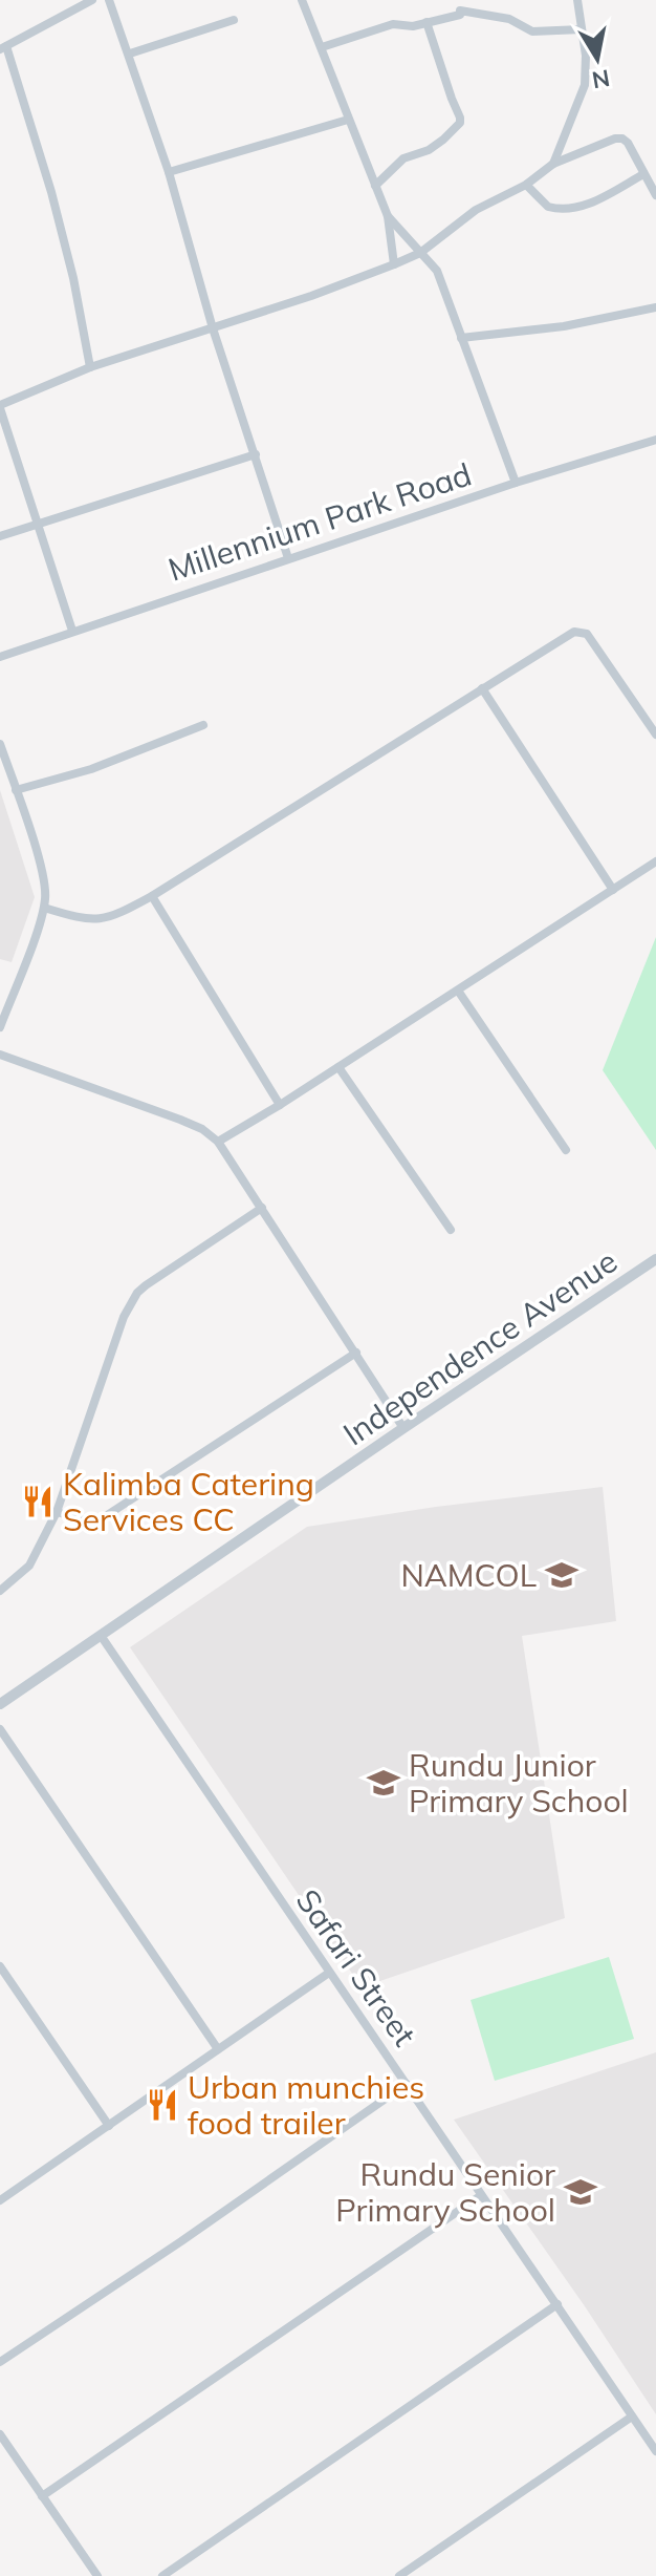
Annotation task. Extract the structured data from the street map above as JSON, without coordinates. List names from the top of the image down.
{
  "streets": {
    "street": ["Millennium Park Road", "Independence Avenue", "Safari Street"]
  },
  "crossings": [
    ["Independence Avenue", "Safari Street"]
  ],
  "places": {
    "restaurant": ["Kalimba Catering Services CC", "Urban munchies food trailer"],
    "school or university": ["NAMCOL", "Rundu Junior Primary School", "Rundu Senior Primary School"]
  },
  "north": "bottom"
}
